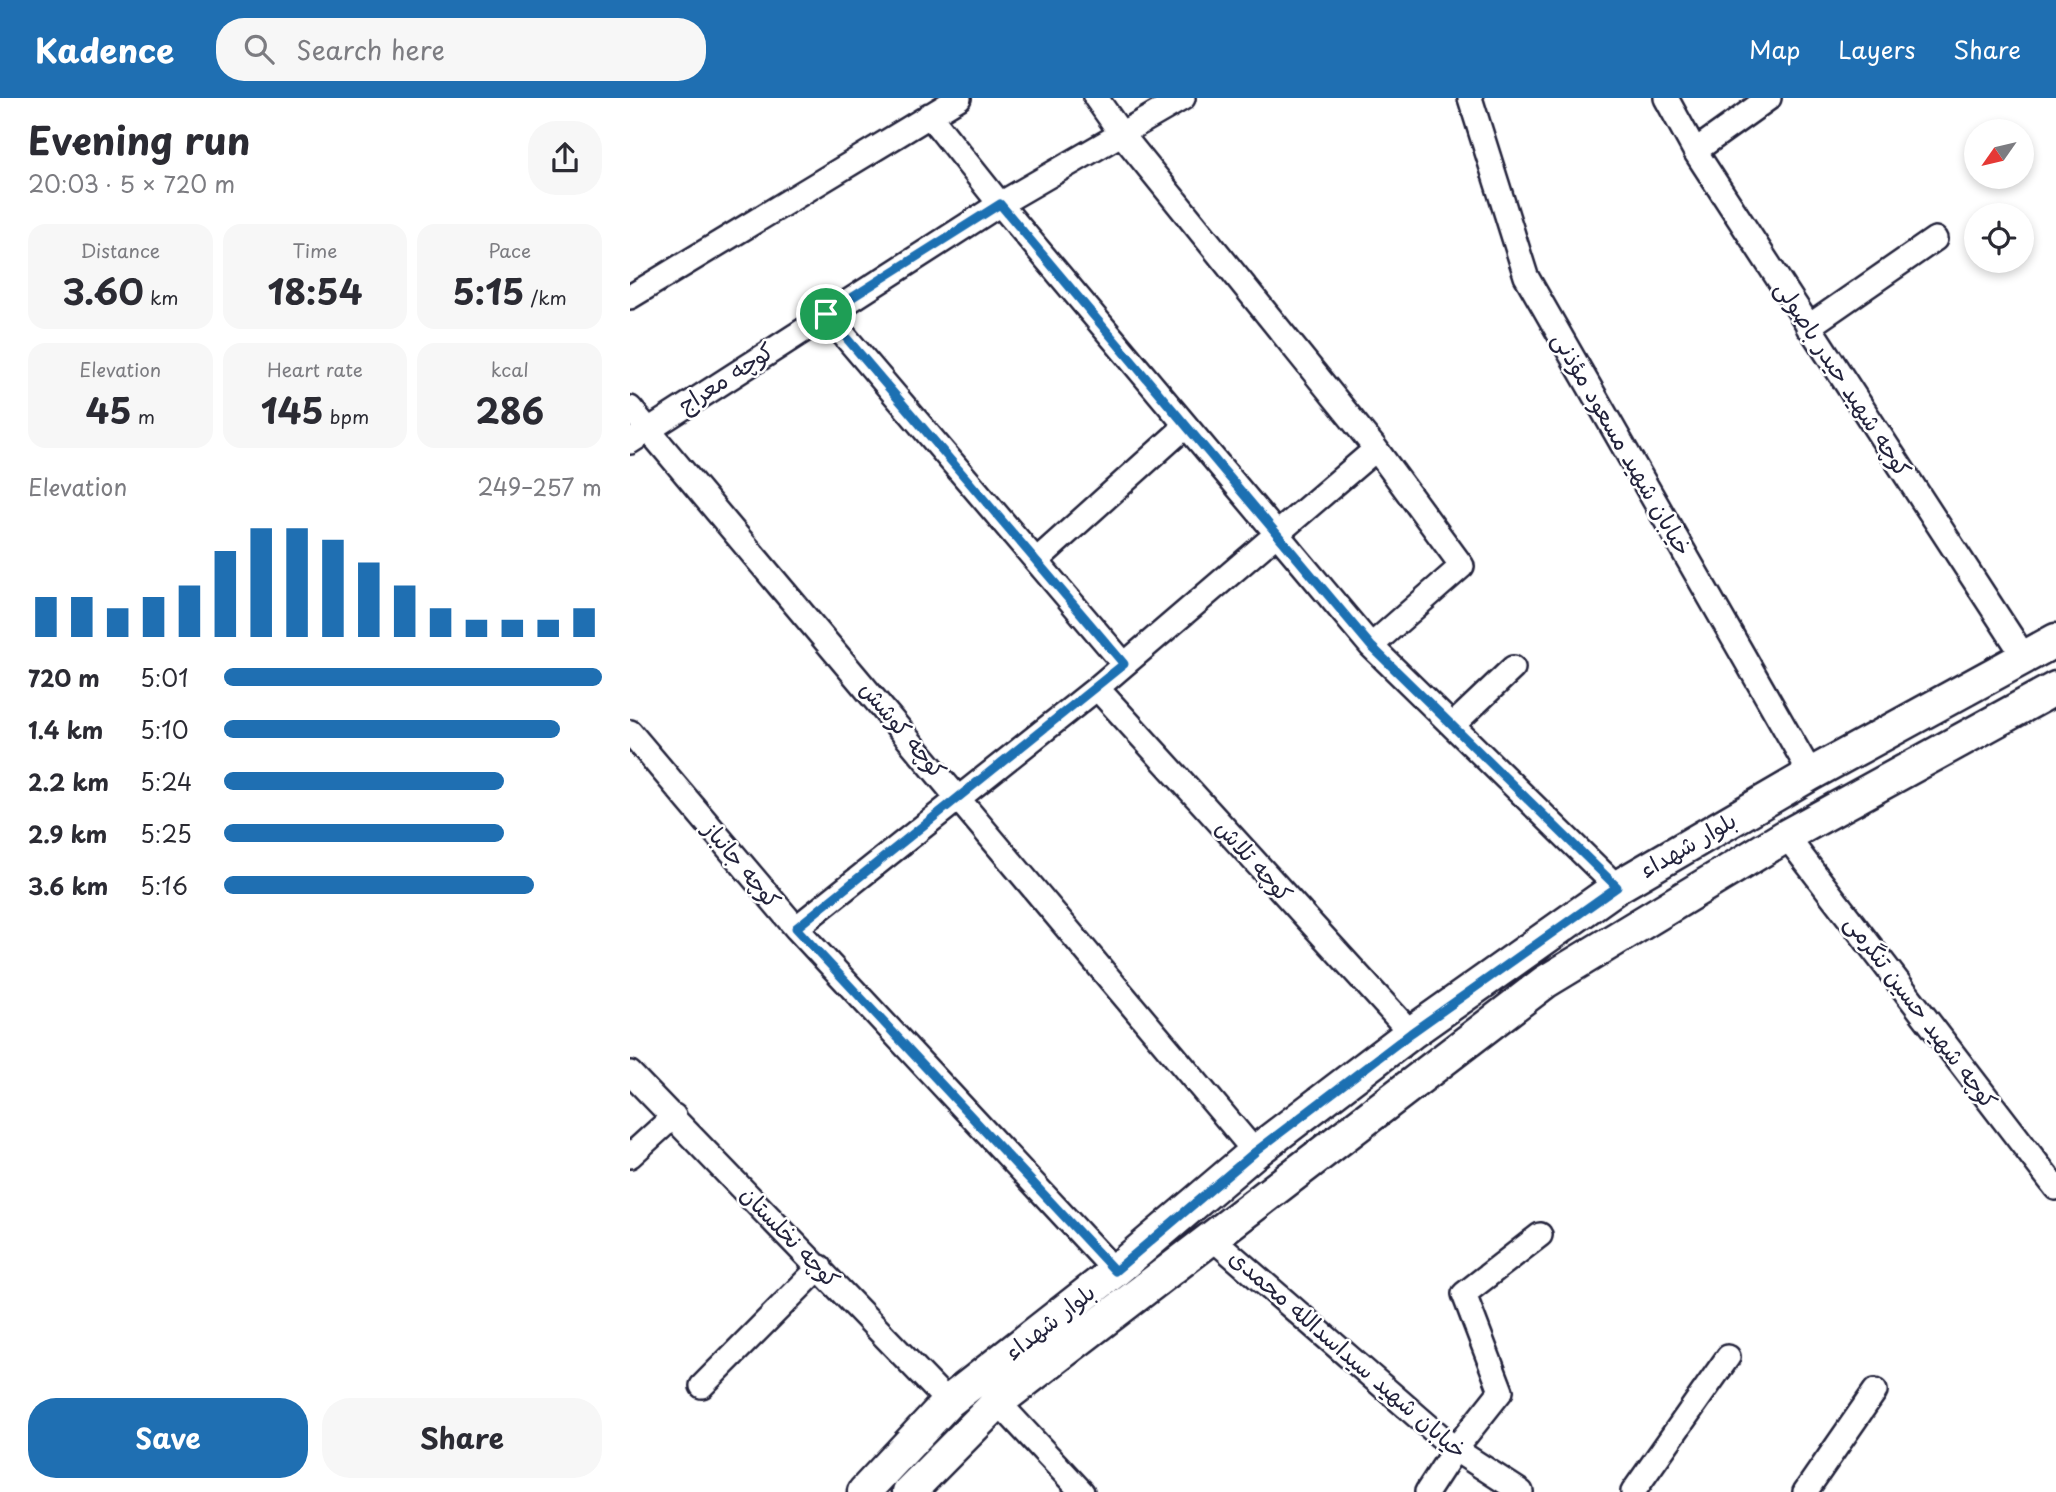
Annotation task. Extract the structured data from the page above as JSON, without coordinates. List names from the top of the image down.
{
  "streets": {
    "main road": ["بلوار شهداء"],
    "street": [
      "کوچه معراج",
      "کوچه شهید حیدر باصولی",
      "خیابان شهید مسعود مؤذنی",
      "کوچه کوشش",
      "کوچه تلاش",
      "کوچه جانباز",
      "کوچه شهید حسین تنگرمی",
      "کوچه نخلستان",
      "خیابان شهید سیداسدالله محمدی"
    ]
  },
  "crossings": [
    ["کوچه معراج", "کوچه کوشش"],
    ["کوچه شهید حیدر باصولی", "بلوار شهداء"],
    ["خیابان شهید مسعود مؤذنی", "بلوار شهداء"],
    ["کوچه کوشش", "بلوار شهداء"],
    ["بلوار شهداء", "کوچه تلاش"],
    ["بلوار شهداء", "کوچه جانباز"],
    ["بلوار شهداء", "کوچه شهید حسین تنگرمی"],
    ["بلوار شهداء", "کوچه نخلستان"],
    ["بلوار شهداء", "خیابان شهید سیداسدالله محمدی"]
  ],
  "north": "bottom left",
  "page": {
    "header": "Kadence",
    "search": "Search here",
    "nav": ["Map", "Layers", "Share"],
    "heading": ["Evening run", "20:03 · 5 × 720 m"],
    "stats": [
      ["Distance", "3.60 km"],
      ["Time", "18:54"],
      ["Pace", "5:15 /km"],
      ["Elevation", "45 m"],
      ["Heart rate", "145 bpm"],
      ["kcal", "286"]
    ],
    "chart": ["Elevation", "249–257 m"],
    "list": [
      {
        "name": "720 m",
        "note": "5:01"
      },
      {
        "name": "1.4 km",
        "note": "5:10"
      },
      {
        "name": "2.2 km",
        "note": "5:24"
      },
      {
        "name": "2.9 km",
        "note": "5:25"
      },
      {
        "name": "3.6 km",
        "note": "5:16"
      }
    ],
    "buttons": ["Save", "Share"]
  }
}
